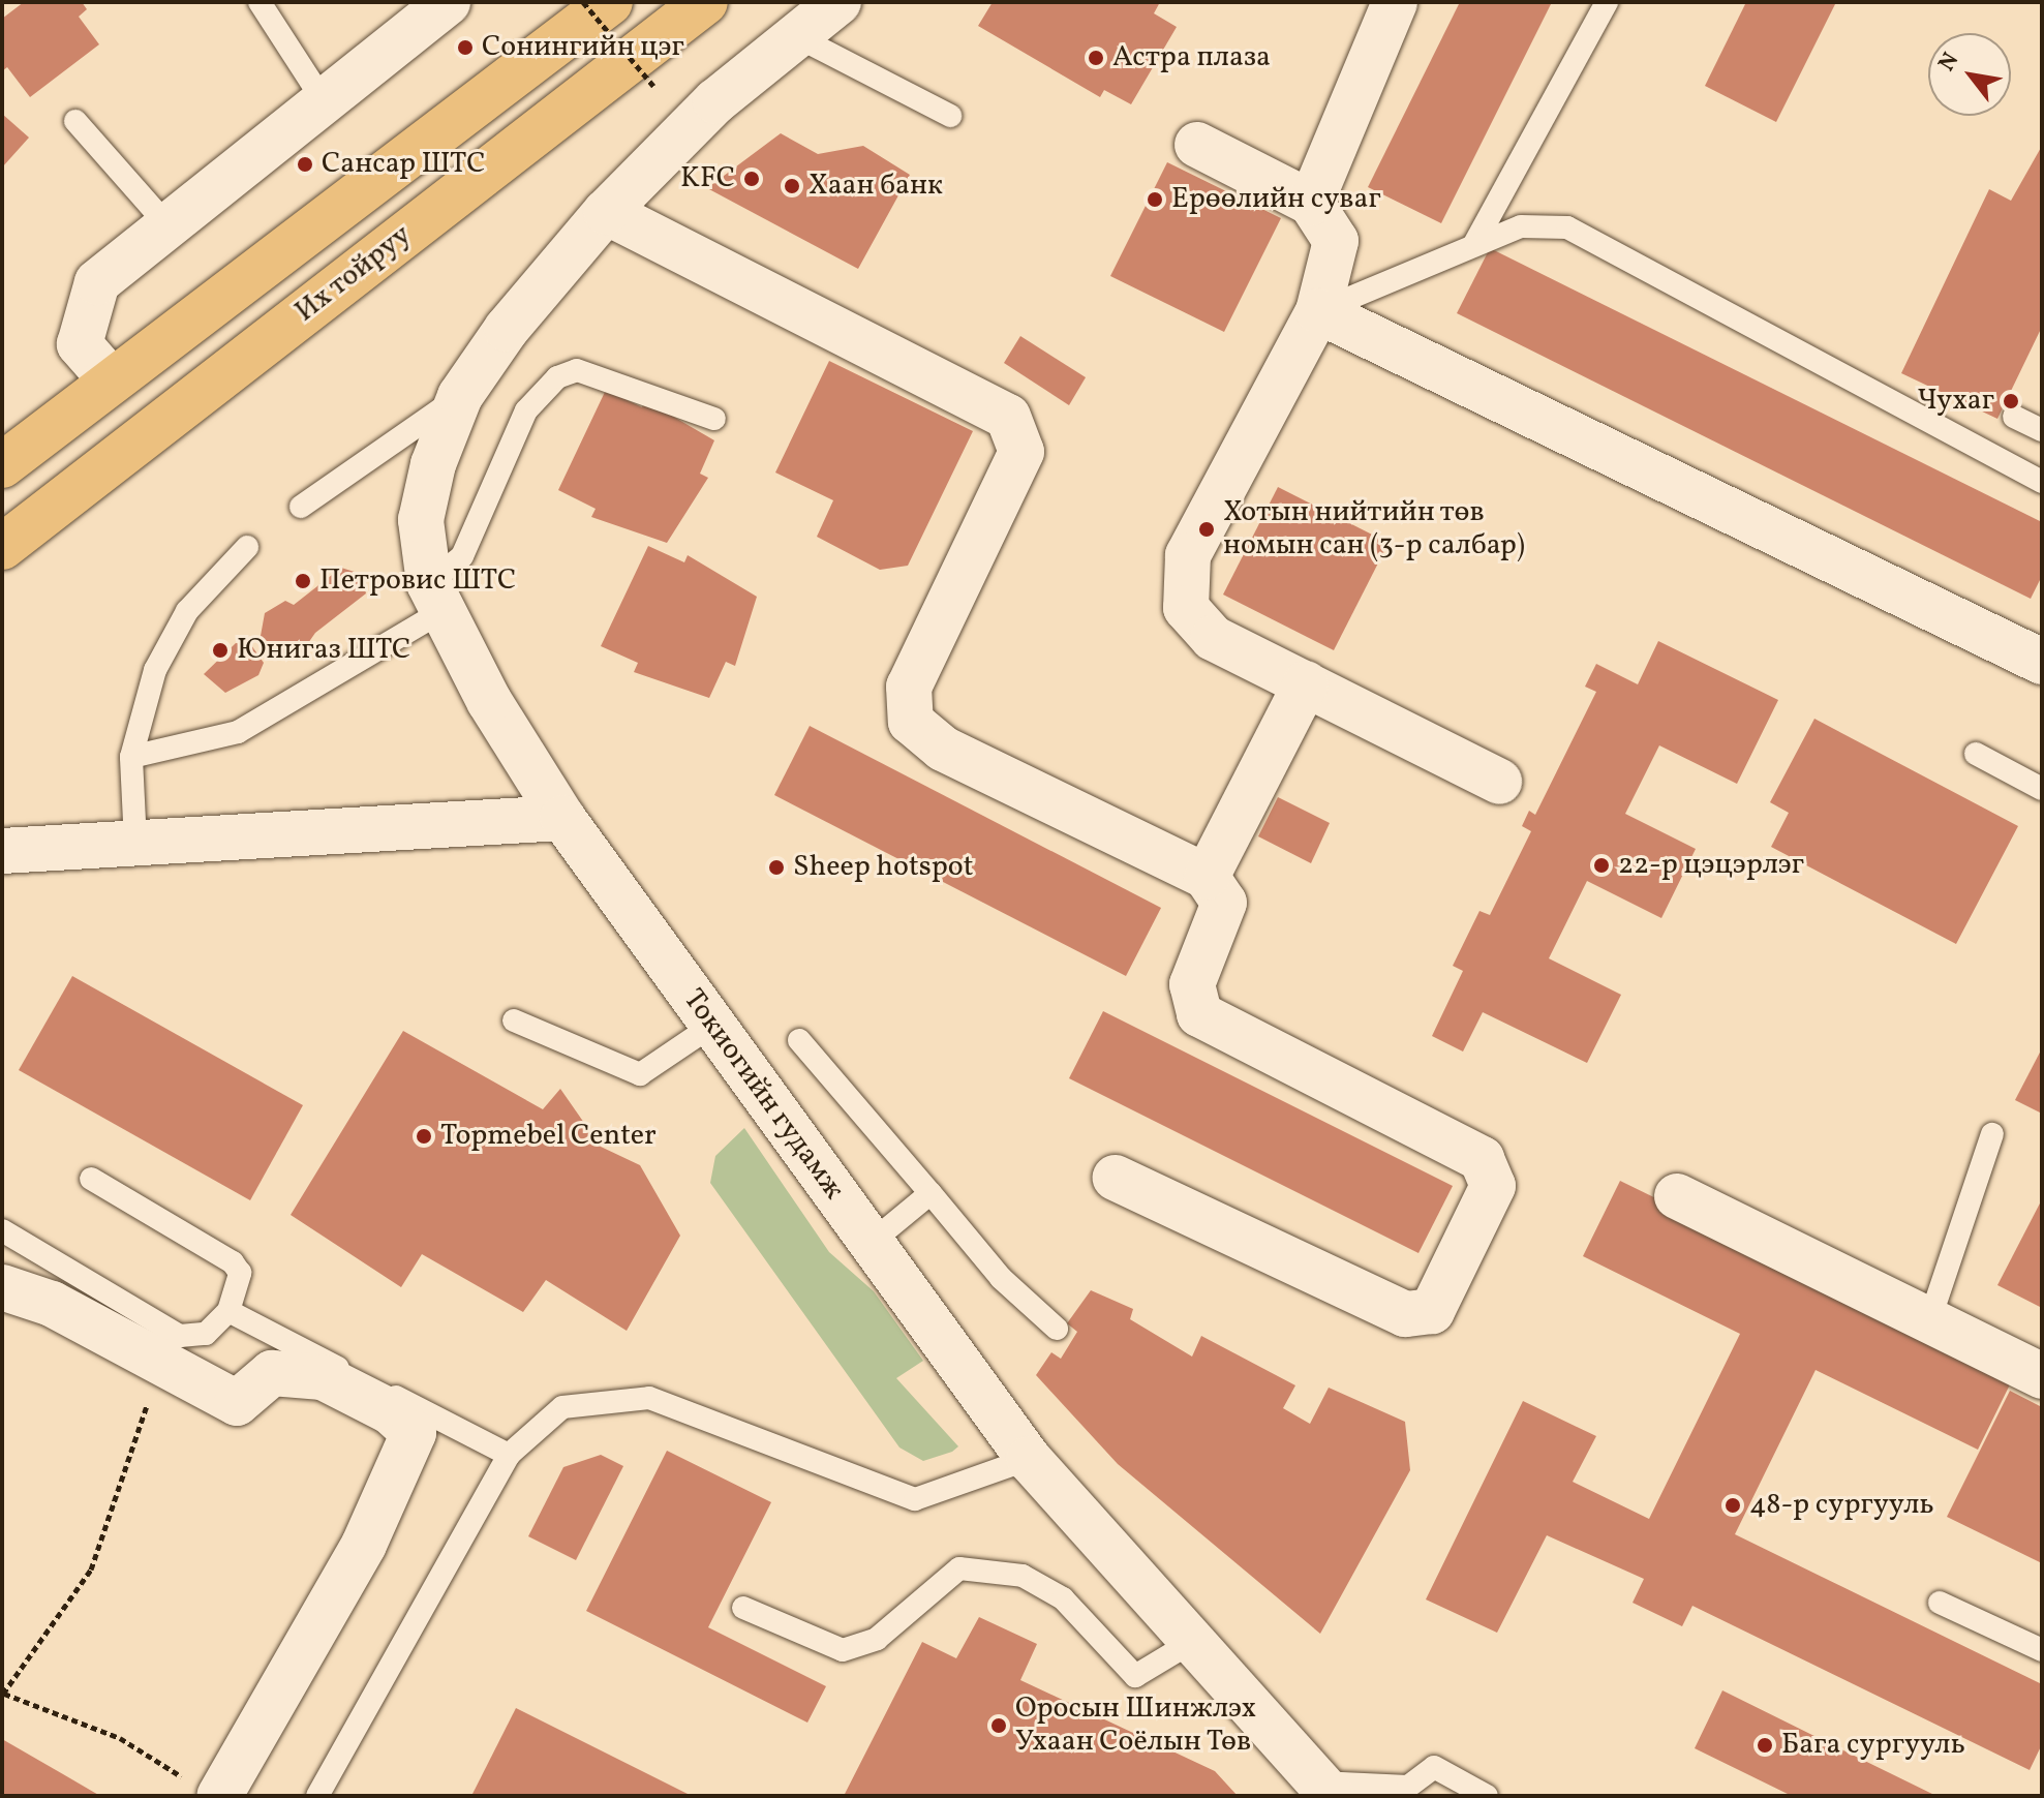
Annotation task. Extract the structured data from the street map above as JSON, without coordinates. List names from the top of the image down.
{
  "streets": {
    "main road": ["Их тойруу"],
    "street": ["Токиогийн гудамж"]
  },
  "places": [
    "Сонингийн цэг",
    "Астра плаза",
    "Сансар ШТС",
    "KFC",
    "Хаан банк",
    "Ерөөлийн суваг",
    "Чухаг",
    "Хотын нийтийн төв номын сан (3-р салбар)",
    "Петровис ШТС",
    "Юнигаз ШТС",
    "22-р цэцэрлэг",
    "Sheep hotspot",
    "Topmebel Center",
    "48-р сургууль",
    "Оросын Шинжлэх Ухаан Соёлын Төв",
    "Бага сургууль"
  ],
  "north": "top left"
}
